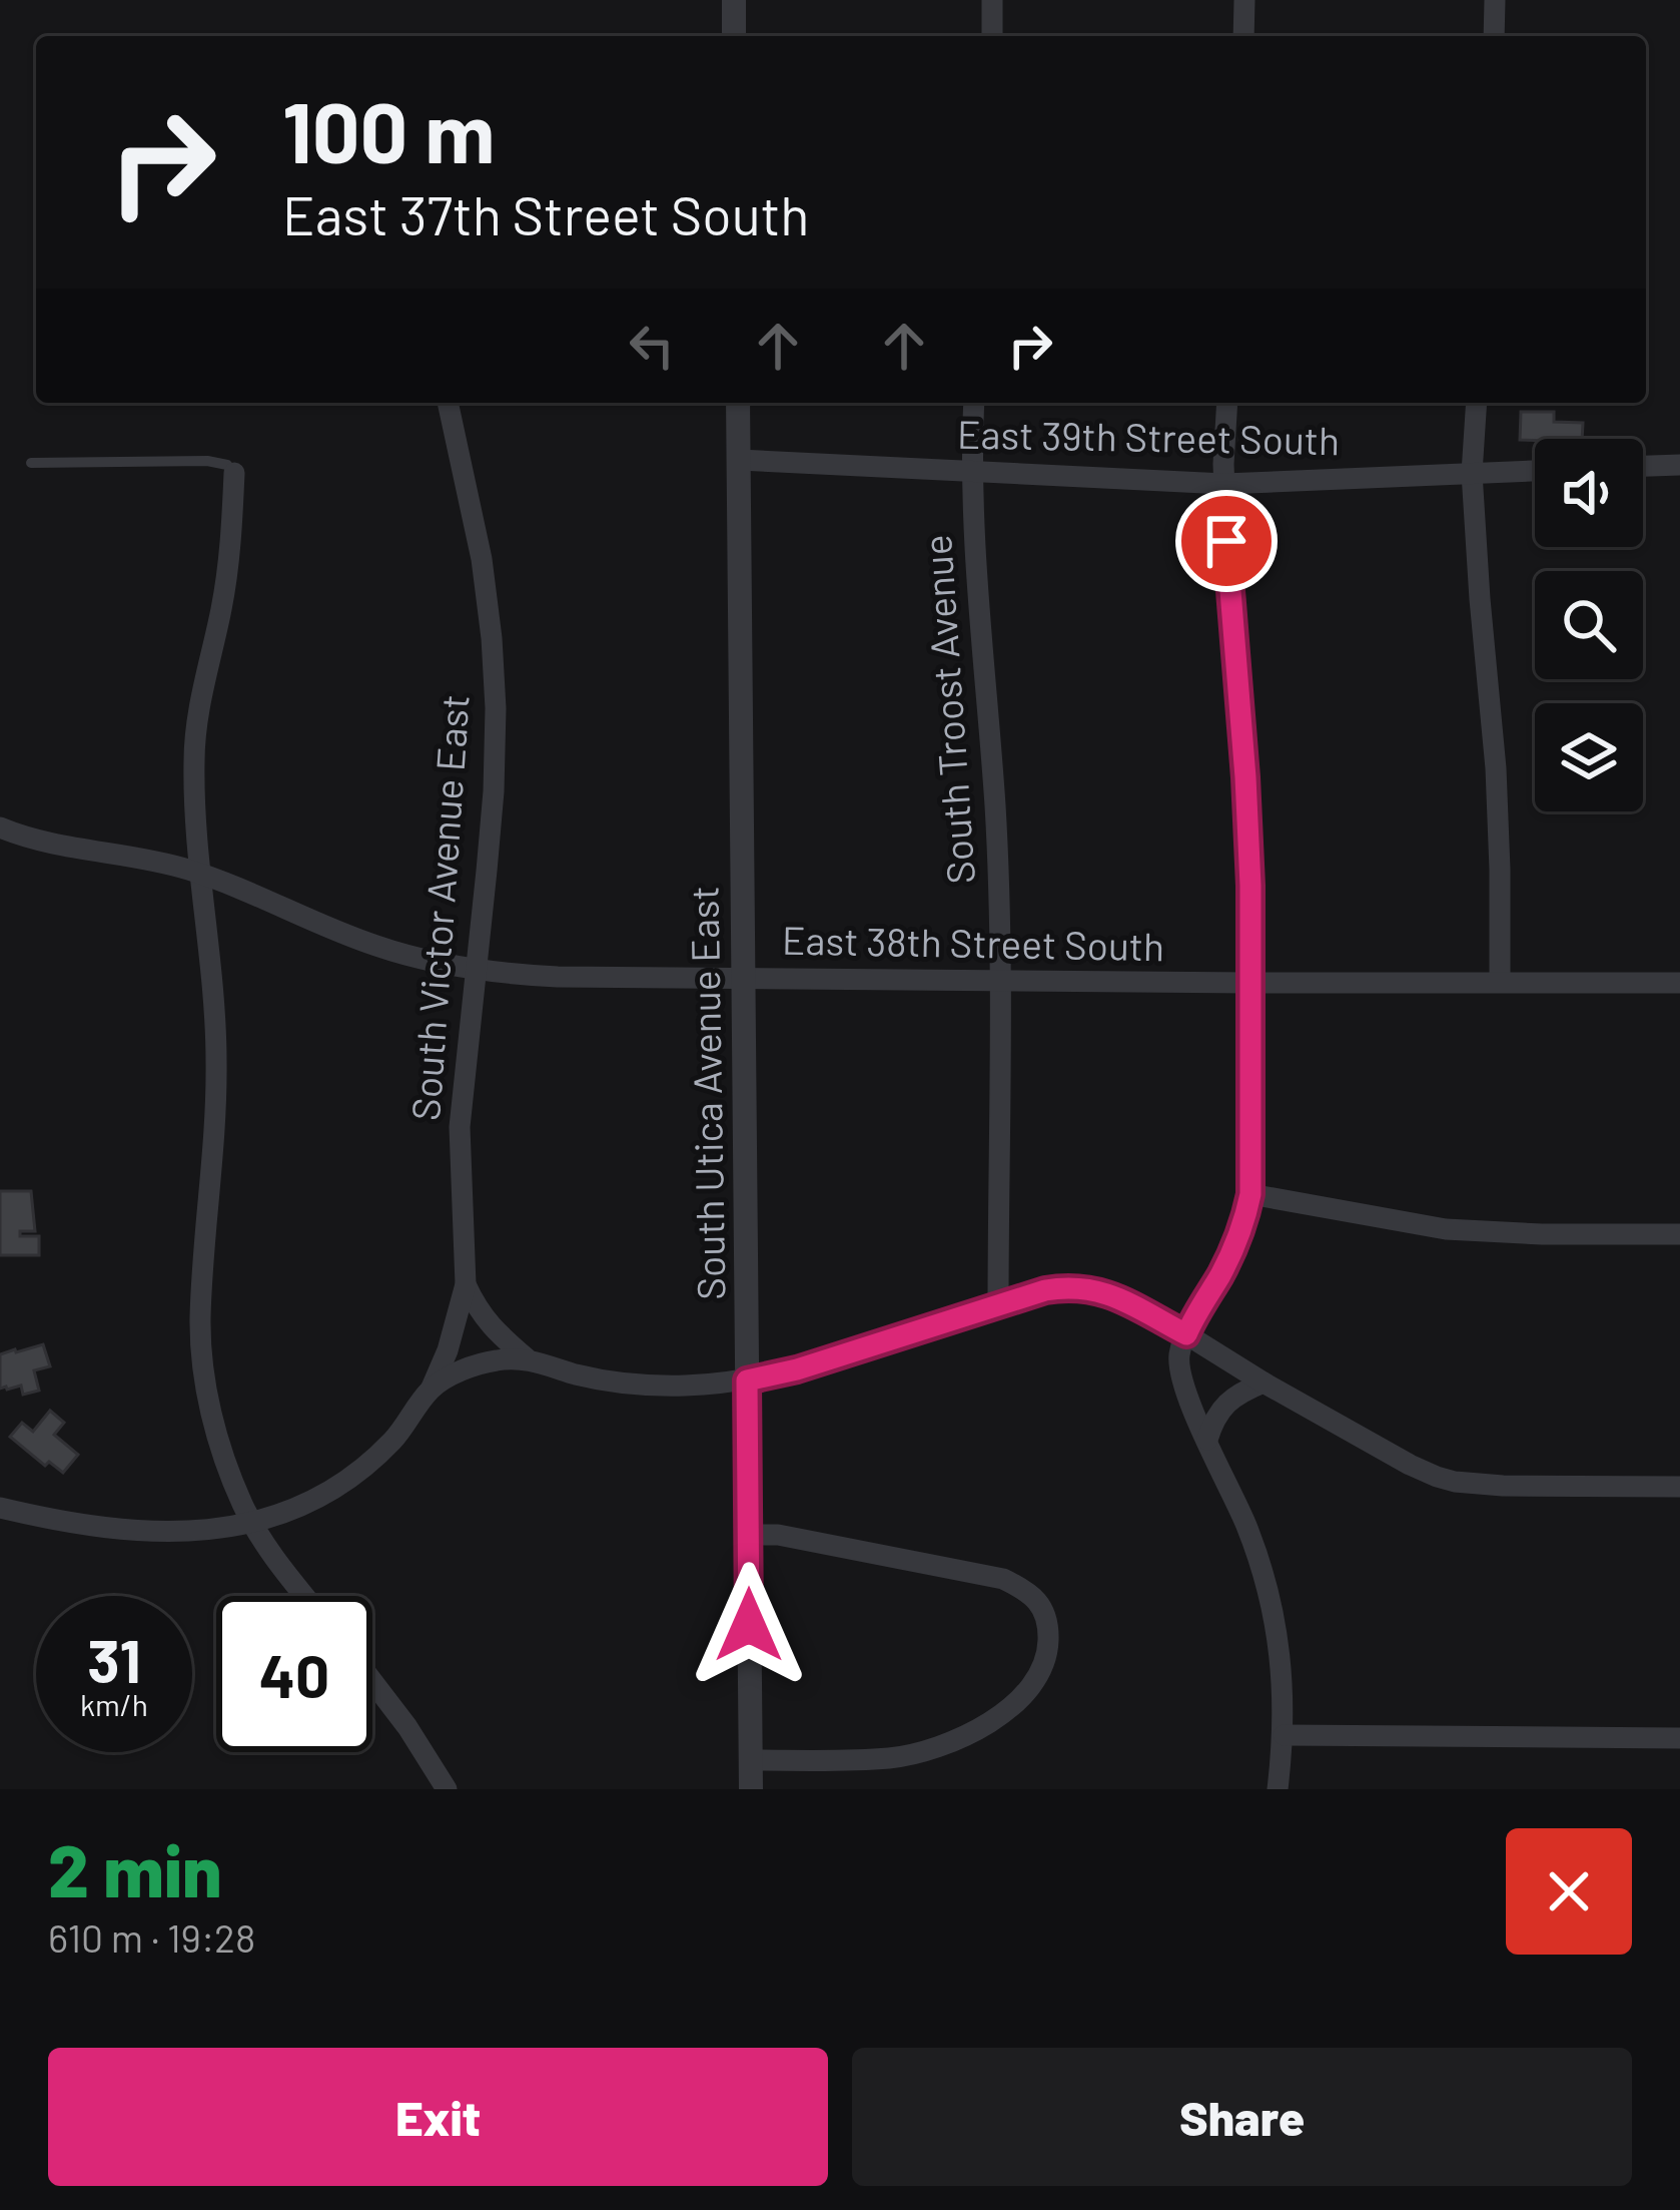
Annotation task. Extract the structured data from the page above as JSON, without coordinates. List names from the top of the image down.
{
  "streets": {
    "street": [
      "East 39th Street South",
      "South Troost Avenue",
      "South Victor Avenue East",
      "East 38th Street South",
      "South Utica Avenue East"
    ]
  },
  "crossings": [
    ["East 39th Street South", "South Troost Avenue"],
    ["East 39th Street South", "South Utica Avenue East"],
    ["South Troost Avenue", "East 38th Street South"],
    ["South Victor Avenue East", "East 38th Street South"],
    ["East 38th Street South", "South Utica Avenue East"]
  ],
  "page": {
    "turn": ["100 m", "East 37th Street South"],
    "speed": "31 km/h",
    "limit": "40",
    "heading": ["2 min", "610 m · 19:28"],
    "buttons": ["Exit", "Share"]
  }
}
